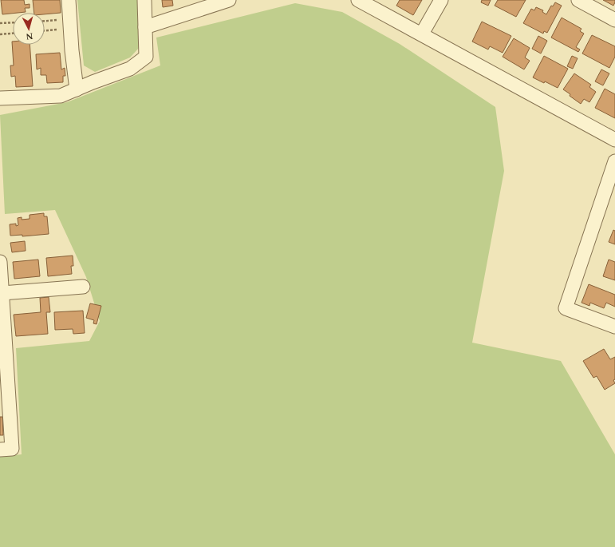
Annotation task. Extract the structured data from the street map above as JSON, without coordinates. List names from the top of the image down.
{
  "north": "bottom"
}
